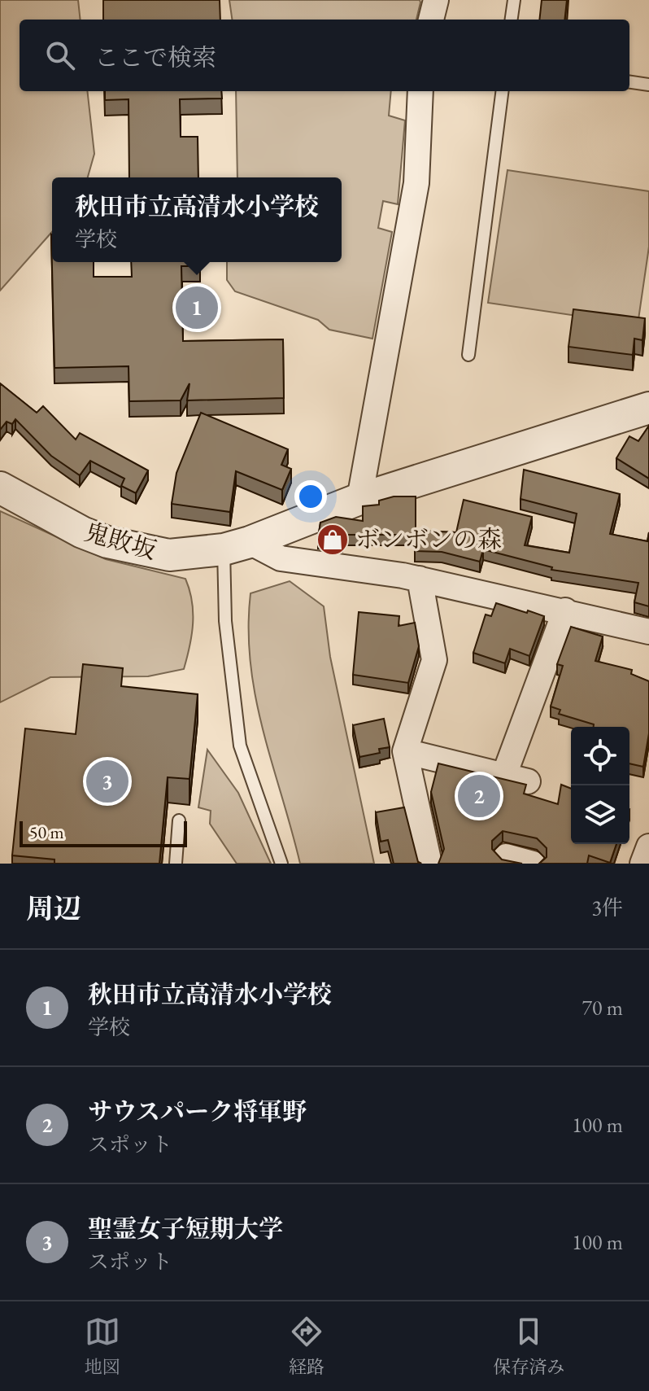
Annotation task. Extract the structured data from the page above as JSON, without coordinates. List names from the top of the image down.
{
  "streets": {
    "street": ["鬼敗坂"]
  },
  "places": {
    "shop": ["ボンボンの森"]
  },
  "scale_bar": "50 m",
  "page": {
    "search": "ここで検索",
    "popup": ["秋田市立高清水小学校", "学校"],
    "pins": ["1", "3", "2"],
    "scale": "50 m",
    "heading": ["周辺", "3件"],
    "list": [
      {
        "mark": "1",
        "name": "秋田市立高清水小学校",
        "note": "学校",
        "value": "70 m"
      },
      {
        "mark": "2",
        "name": "サウスパーク将軍野",
        "note": "スポット",
        "value": "100 m"
      },
      {
        "mark": "3",
        "name": "聖霊女子短期大学",
        "note": "スポット",
        "value": "100 m"
      }
    ],
    "nav": ["地図", "経路", "保存済み"]
  }
}
